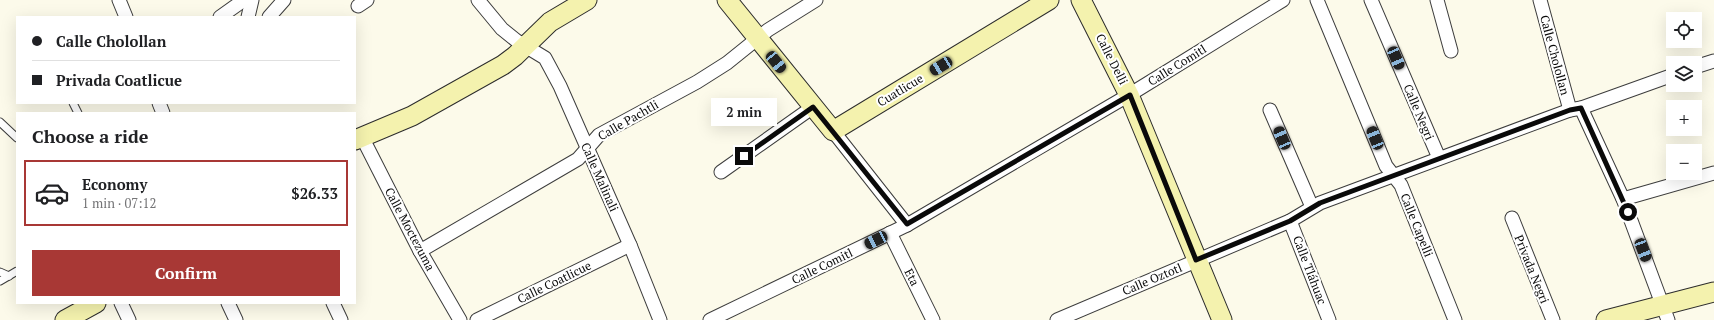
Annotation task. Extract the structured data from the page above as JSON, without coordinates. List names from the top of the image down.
{
  "streets": {
    "street": [
      "Calle Cholollan",
      "Calle Delli",
      "Calle Comitl",
      "Cuatlicue",
      "Calle Negri",
      "Calle Pachtli",
      "Calle Malinali",
      "Calle Capelli",
      "Calle Moctezuma",
      "Privada Negri",
      "Calle Tláhuac",
      "Eta",
      "Calle Oztotl",
      "Calle Coatlicue"
    ]
  },
  "crossings": [
    ["Calle Cholollan", "Calle Oztotl"],
    ["Calle Delli", "Calle Comitl"],
    ["Calle Delli", "Calle Oztotl"],
    ["Calle Comitl", "Eta"],
    ["Calle Negri", "Calle Oztotl"],
    ["Calle Pachtli", "Calle Malinali"],
    ["Calle Pachtli", "Calle Moctezuma"],
    ["Calle Malinali", "Calle Coatlicue"],
    ["Calle Capelli", "Calle Oztotl"],
    ["Calle Tláhuac", "Calle Oztotl"]
  ],
  "page": {
    "map_buttons": ["+", "−"],
    "banner": ["Calle Cholollan", "Privada Coatlicue"],
    "bubble": "2 min",
    "heading": "Choose a ride",
    "list": [
      {
        "name": "Economy",
        "note": "1 min · 07:12",
        "value": "$26.33"
      }
    ],
    "buttons": "Confirm"
  }
}
